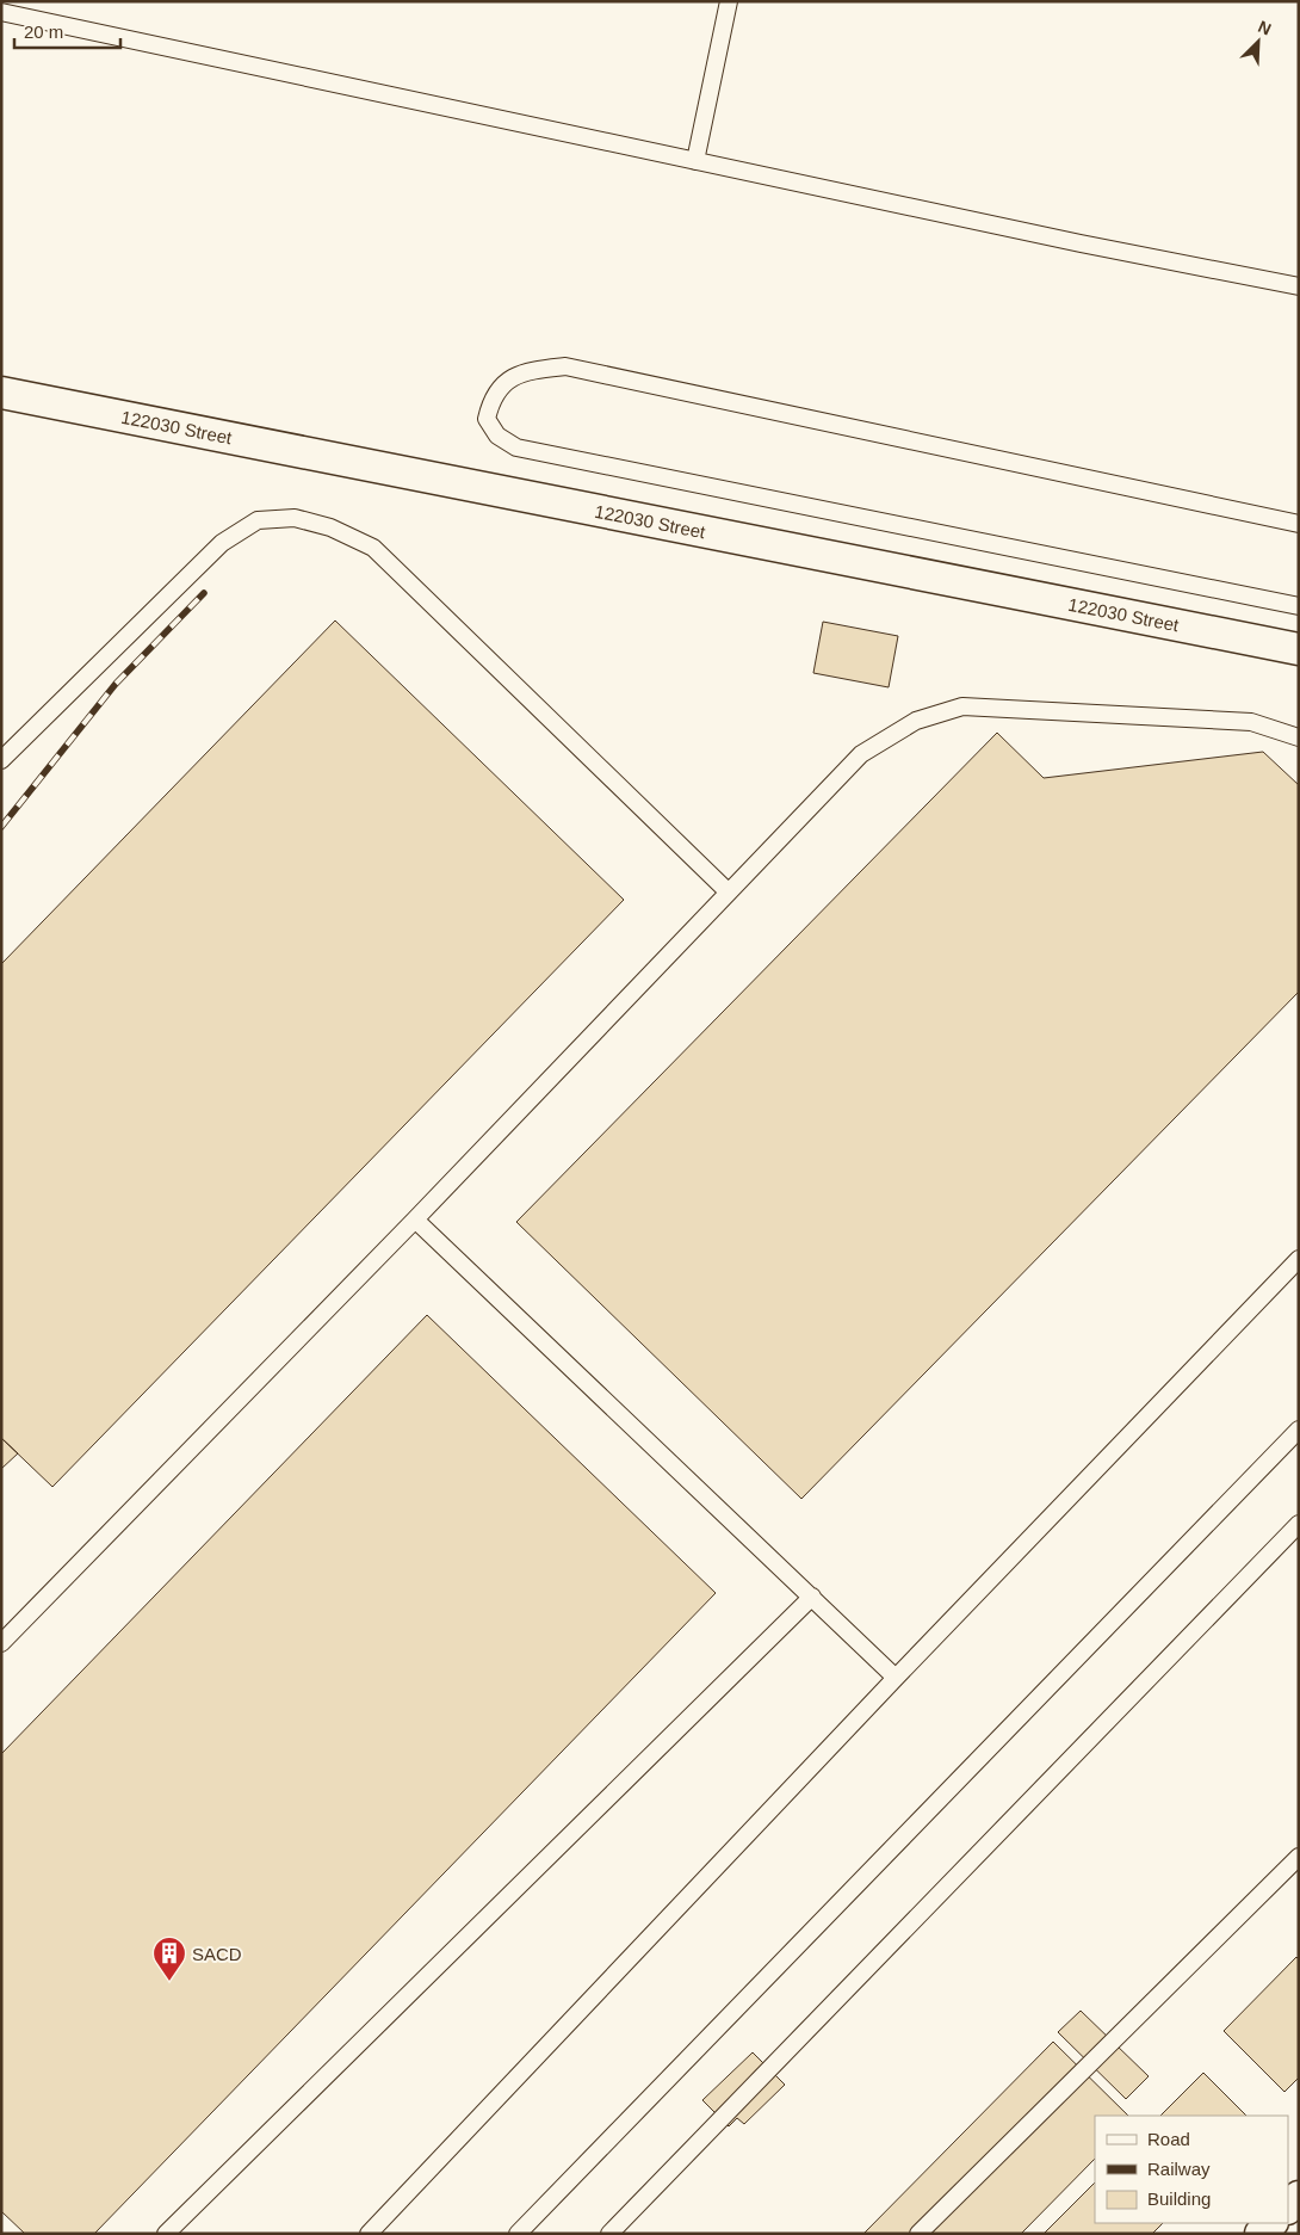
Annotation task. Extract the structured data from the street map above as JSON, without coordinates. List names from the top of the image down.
{
  "streets": {
    "street": ["122030 Street"]
  },
  "places": {
    "building": ["SACD"]
  },
  "legend": ["Road", "Railway", "Building"],
  "scale_bar": "20 m",
  "north": "top right"
}
